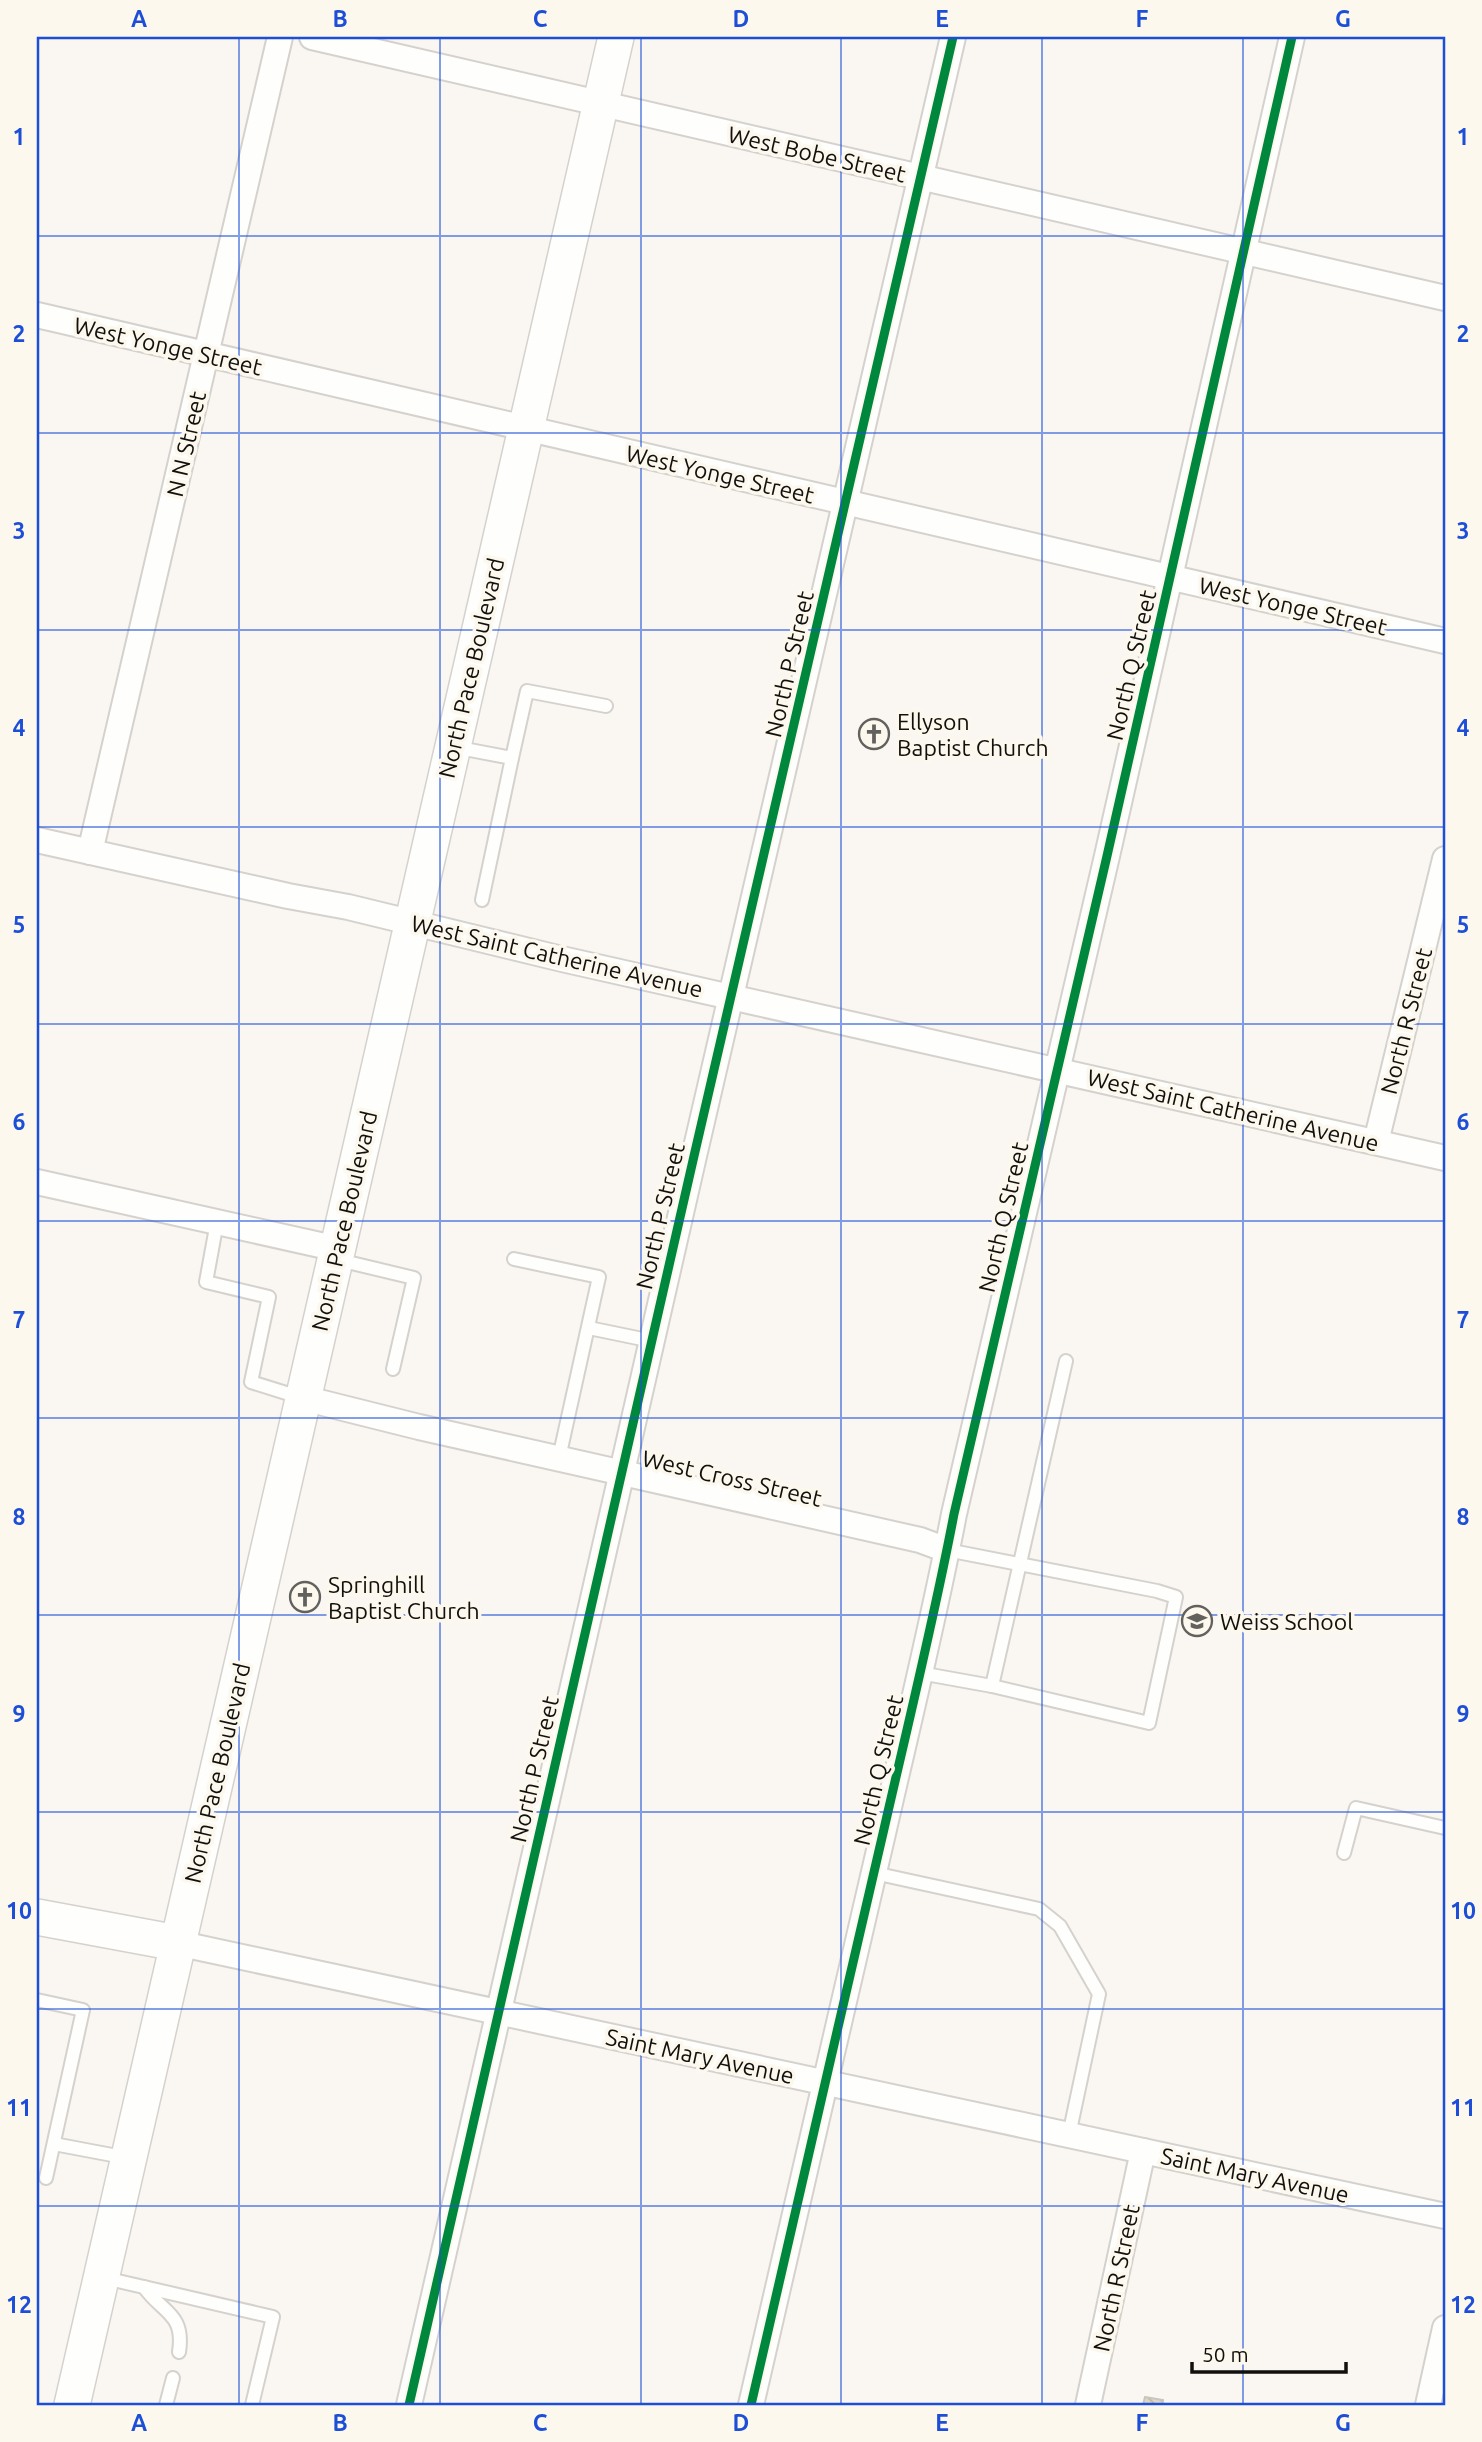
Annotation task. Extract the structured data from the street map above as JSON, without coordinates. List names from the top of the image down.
{
  "streets": {
    "main road": ["North Pace Boulevard", "Saint Mary Avenue"],
    "street": [
      "West Bobe Street",
      "West Yonge Street",
      "N N Street",
      "North P Street",
      "North Q Street",
      "West Saint Catherine Avenue",
      "North R Street",
      "West Cross Street"
    ]
  },
  "crossings": [
    ["West Bobe Street", "North P Street"],
    ["West Bobe Street", "North Q Street"],
    ["West Bobe Street", "North Pace Boulevard"],
    ["West Yonge Street", "N N Street"],
    ["West Yonge Street", "North P Street"],
    ["West Yonge Street", "North Q Street"],
    ["West Yonge Street", "North Pace Boulevard"],
    ["N N Street", "West Saint Catherine Avenue"],
    ["North P Street", "West Saint Catherine Avenue"],
    ["North P Street", "West Cross Street"],
    ["North P Street", "Saint Mary Avenue"],
    ["North Q Street", "West Saint Catherine Avenue"],
    ["North Q Street", "West Cross Street"],
    ["North Q Street", "Saint Mary Avenue"],
    ["North Pace Boulevard", "West Saint Catherine Avenue"],
    ["North Pace Boulevard", "West Cross Street"],
    ["North Pace Boulevard", "Saint Mary Avenue"],
    ["West Saint Catherine Avenue", "North R Street"],
    ["North R Street", "Saint Mary Avenue"]
  ],
  "places": {
    "church": ["Ellyson Baptist Church", "Springhill Baptist Church"],
    "school or university": ["Weiss School"]
  },
  "scale_bar": "50 m",
  "grid": {
    "columns": [
      "A",
      "B",
      "C",
      "D",
      "E",
      "F",
      "G"
    ],
    "rows": [
      "1",
      "2",
      "3",
      "4",
      "5",
      "6",
      "7",
      "8",
      "9",
      "10",
      "11",
      "12"
    ]
  }
}
